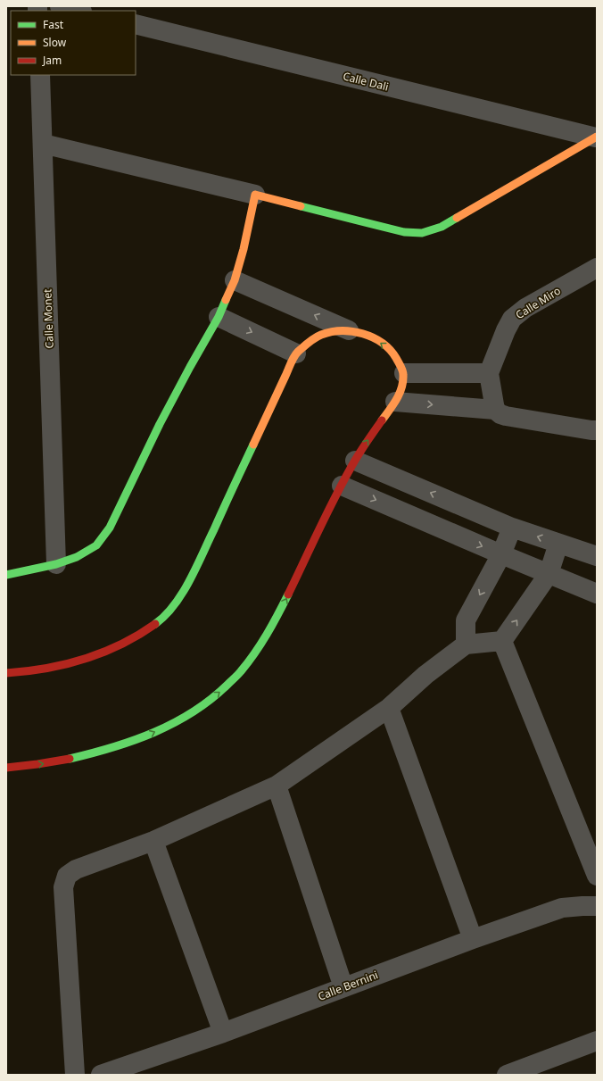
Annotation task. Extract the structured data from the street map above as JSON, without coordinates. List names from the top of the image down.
{
  "streets": {
    "street": [
      "Calle Dali",
      "Calle Miro",
      "Calle Monet",
      "Calle Bernini"
    ]
  },
  "legend": ["Fast", "Slow", "Jam"]
}
